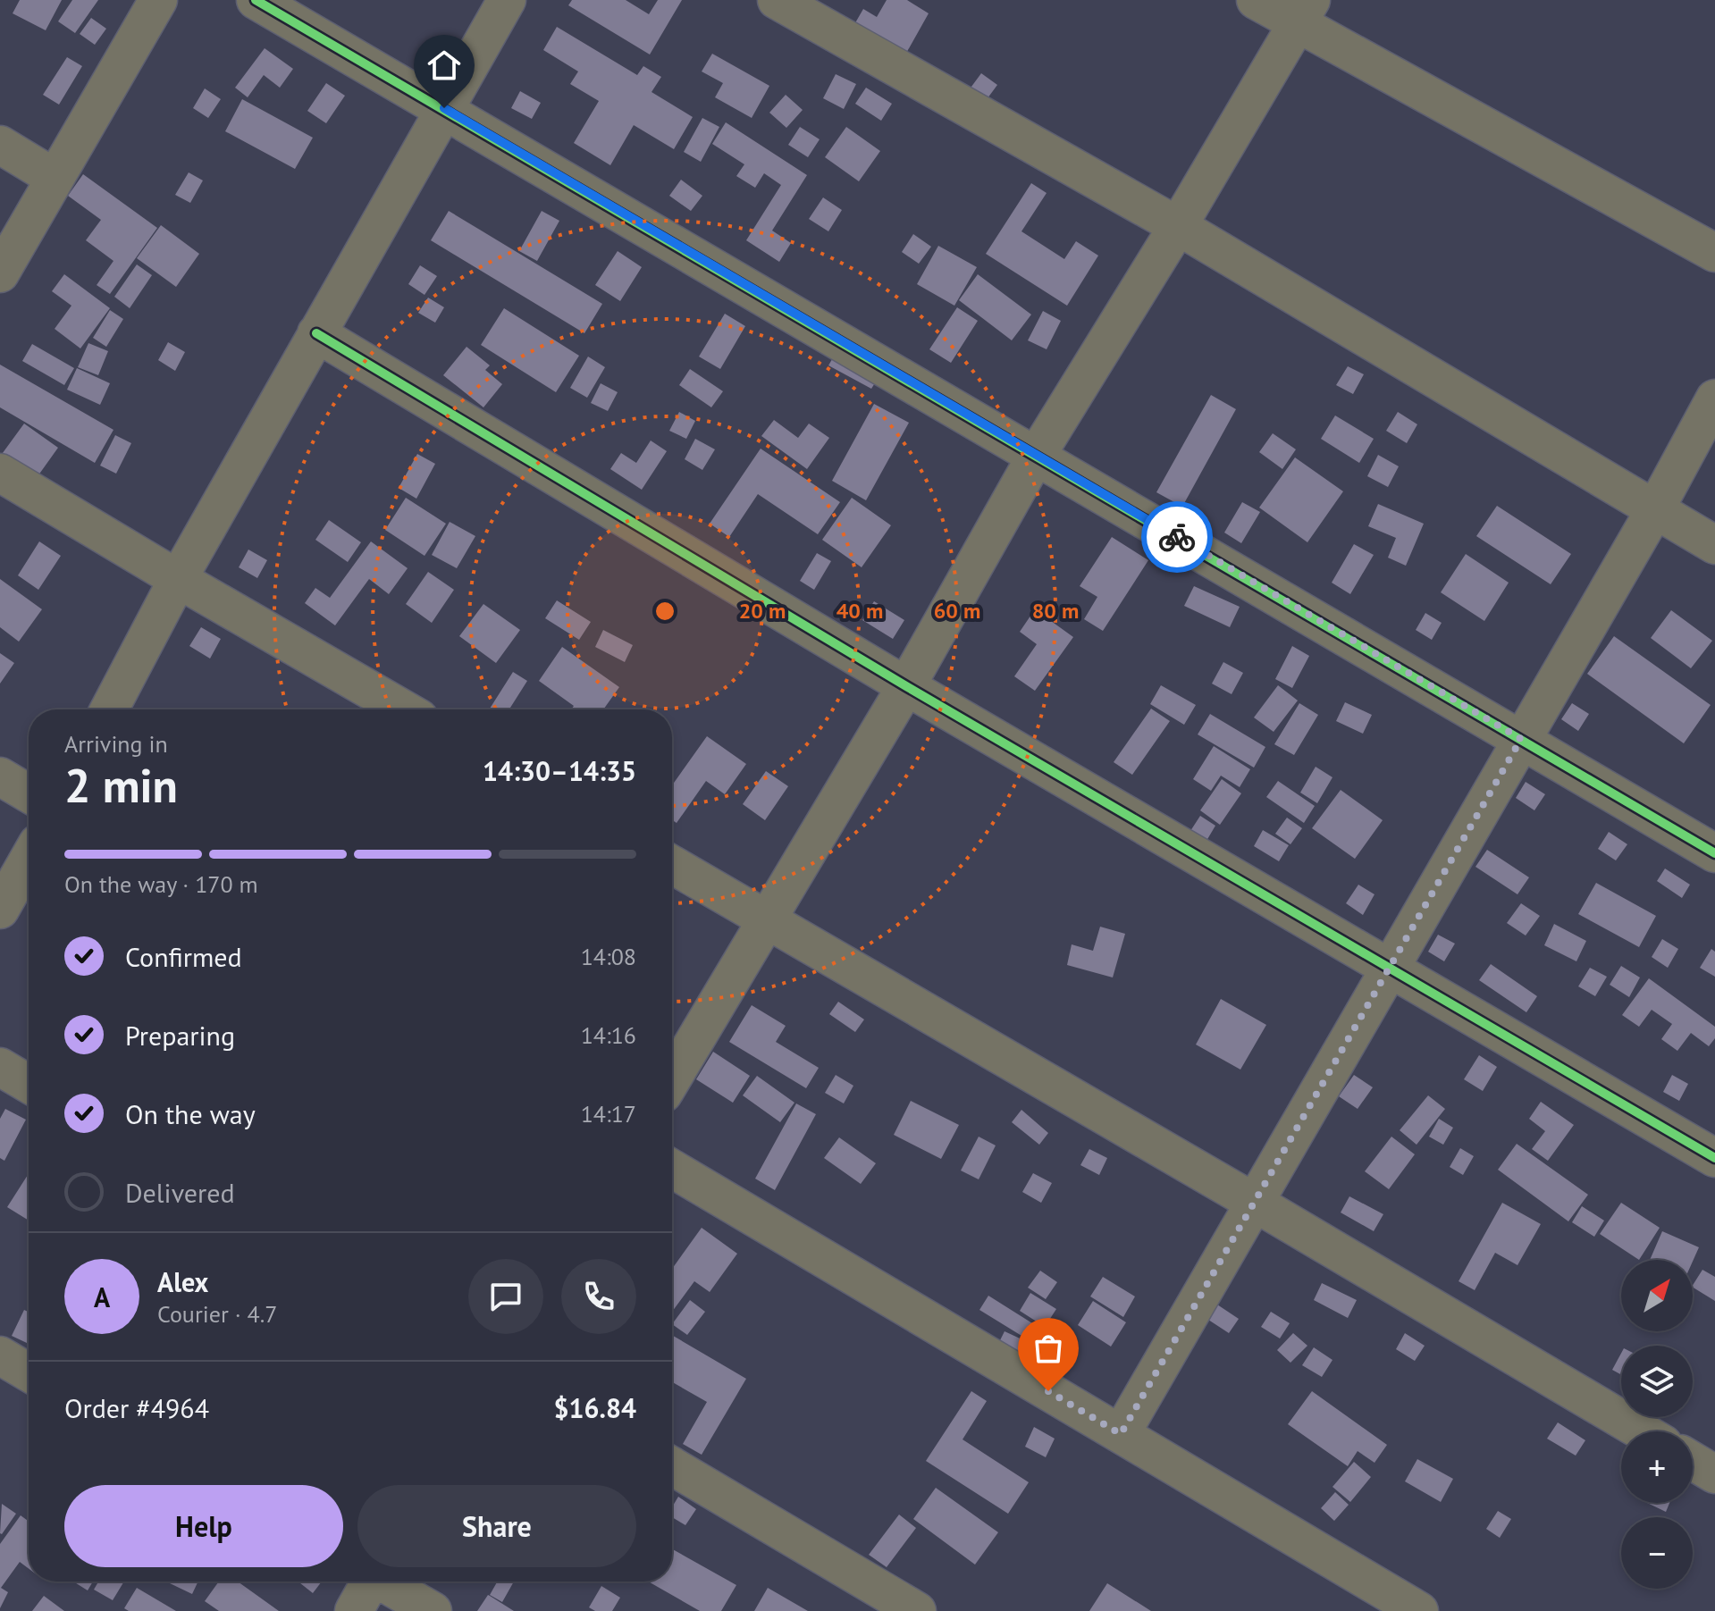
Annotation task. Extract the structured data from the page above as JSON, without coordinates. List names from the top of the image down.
{
  "north": "top right",
  "page": {
    "heading": ["2 min", "Arriving in", "14:30–14:35"],
    "panel": [
      "Alex",
      "Courier · 4.7",
      "Order #4964",
      "$16.84"
    ],
    "bar": "On the way · 170 m",
    "list": [
      ["Confirmed", "14:08"],
      ["Preparing", "14:16"],
      ["On the way", "14:17"],
      "Delivered"
    ],
    "round": "A",
    "map_buttons": ["+", "−"],
    "buttons": ["Help", "Share"]
  },
  "rings": [
    "20 m",
    "40 m",
    "60 m",
    "80 m"
  ]
}
